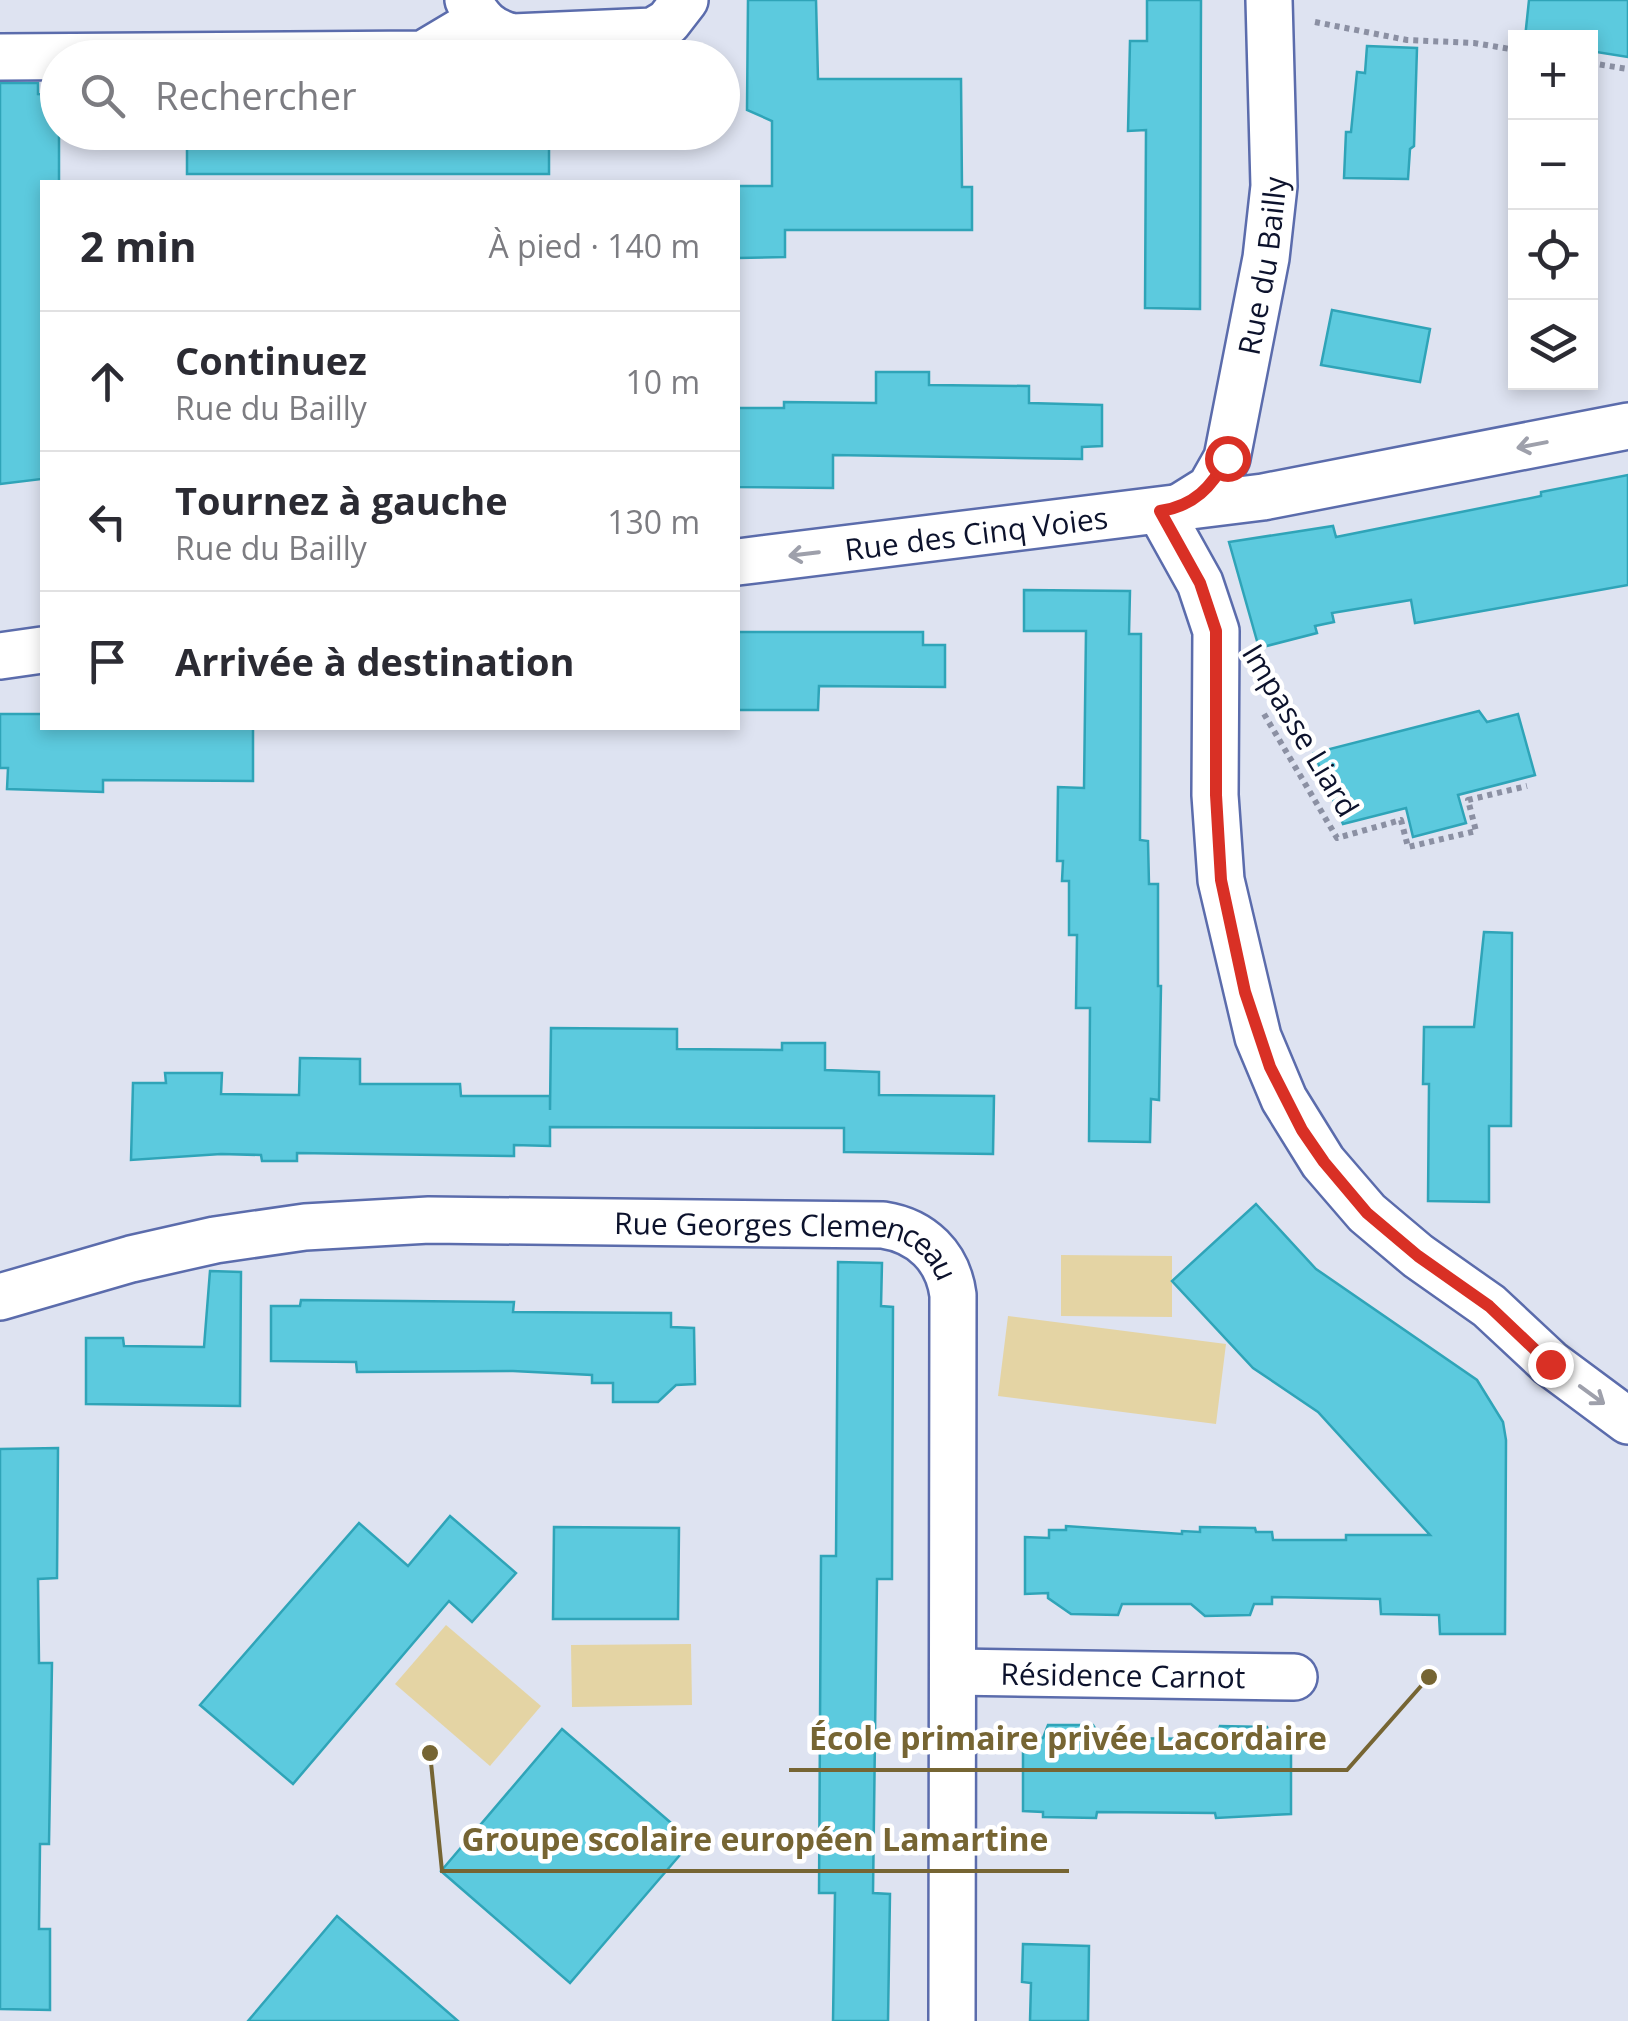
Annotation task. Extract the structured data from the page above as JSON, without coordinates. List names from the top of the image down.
{
  "streets": {
    "street": [
      "Rue du Bailly",
      "Rue des Cinq Voies",
      "Rue Georges Clemenceau",
      "Résidence Carnot"
    ],
    "path": ["Impasse Liard"]
  },
  "crossings": [
    ["Rue du Bailly", "Rue des Cinq Voies"],
    ["Rue Georges Clemenceau", "Résidence Carnot"]
  ],
  "one_way": ["Rue des Cinq Voies"],
  "places": ["École primaire privée Lacordaire", "Groupe scolaire européen Lamartine"],
  "page": {
    "map_buttons": ["+", "−"],
    "search": "Rechercher",
    "heading": ["2 min", "À pied · 140 m"],
    "list": [
      ["Continuez", "Rue du Bailly", "10 m"],
      ["Tournez à gauche", "Rue du Bailly", "130 m"],
      "Arrivée à destination"
    ]
  }
}
